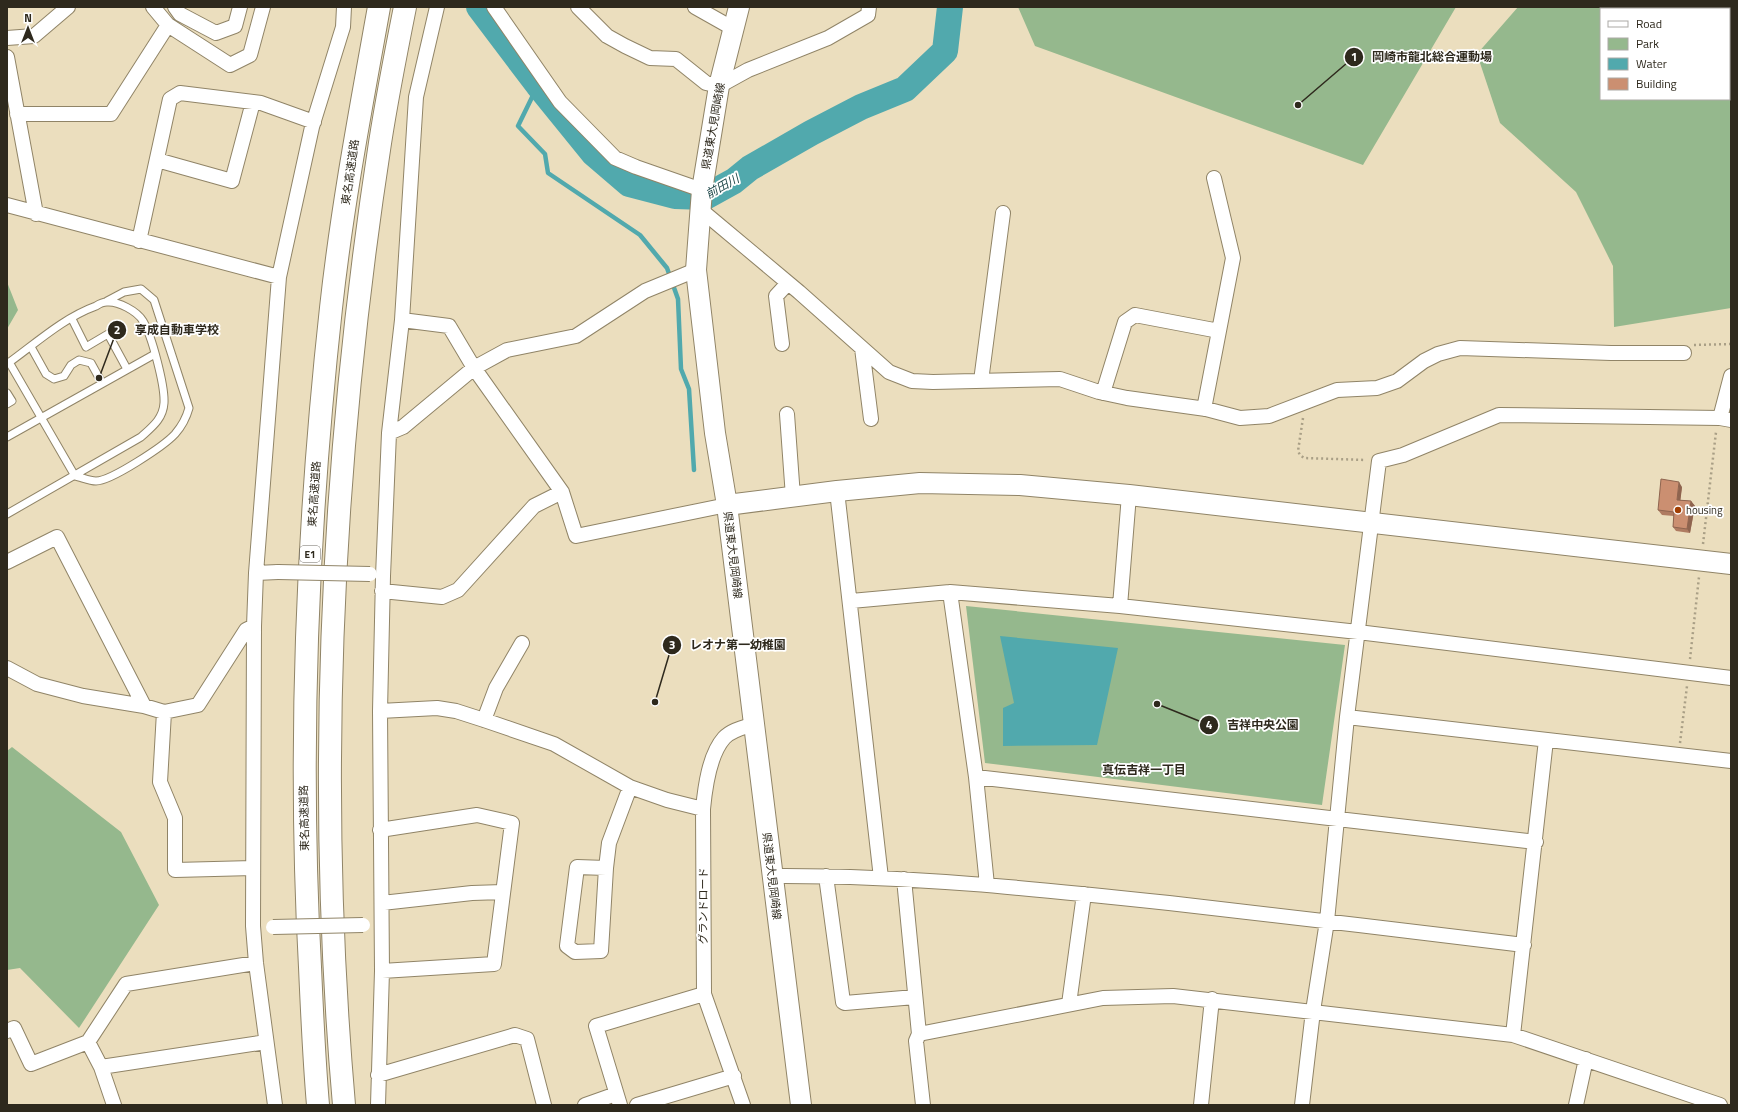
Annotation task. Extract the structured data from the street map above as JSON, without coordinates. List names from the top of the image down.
{
  "streets": {
    "highway": ["東名高速道路", "E1"],
    "main road": ["県道東大見岡崎線"],
    "street": ["グランドロード"]
  },
  "crossings": [
    ["県道東大見岡崎線", "グランドロード"]
  ],
  "districts": ["真伝吉祥一丁目"],
  "water": ["前田川"],
  "places": [
    "岡崎市龍北総合運動場",
    "享成自動車学校",
    "housing",
    "レオナ第一幼稚園",
    "吉祥中央公園"
  ],
  "legend": [
    "Road",
    "Park",
    "Water",
    "Building"
  ],
  "north": "top"
}
